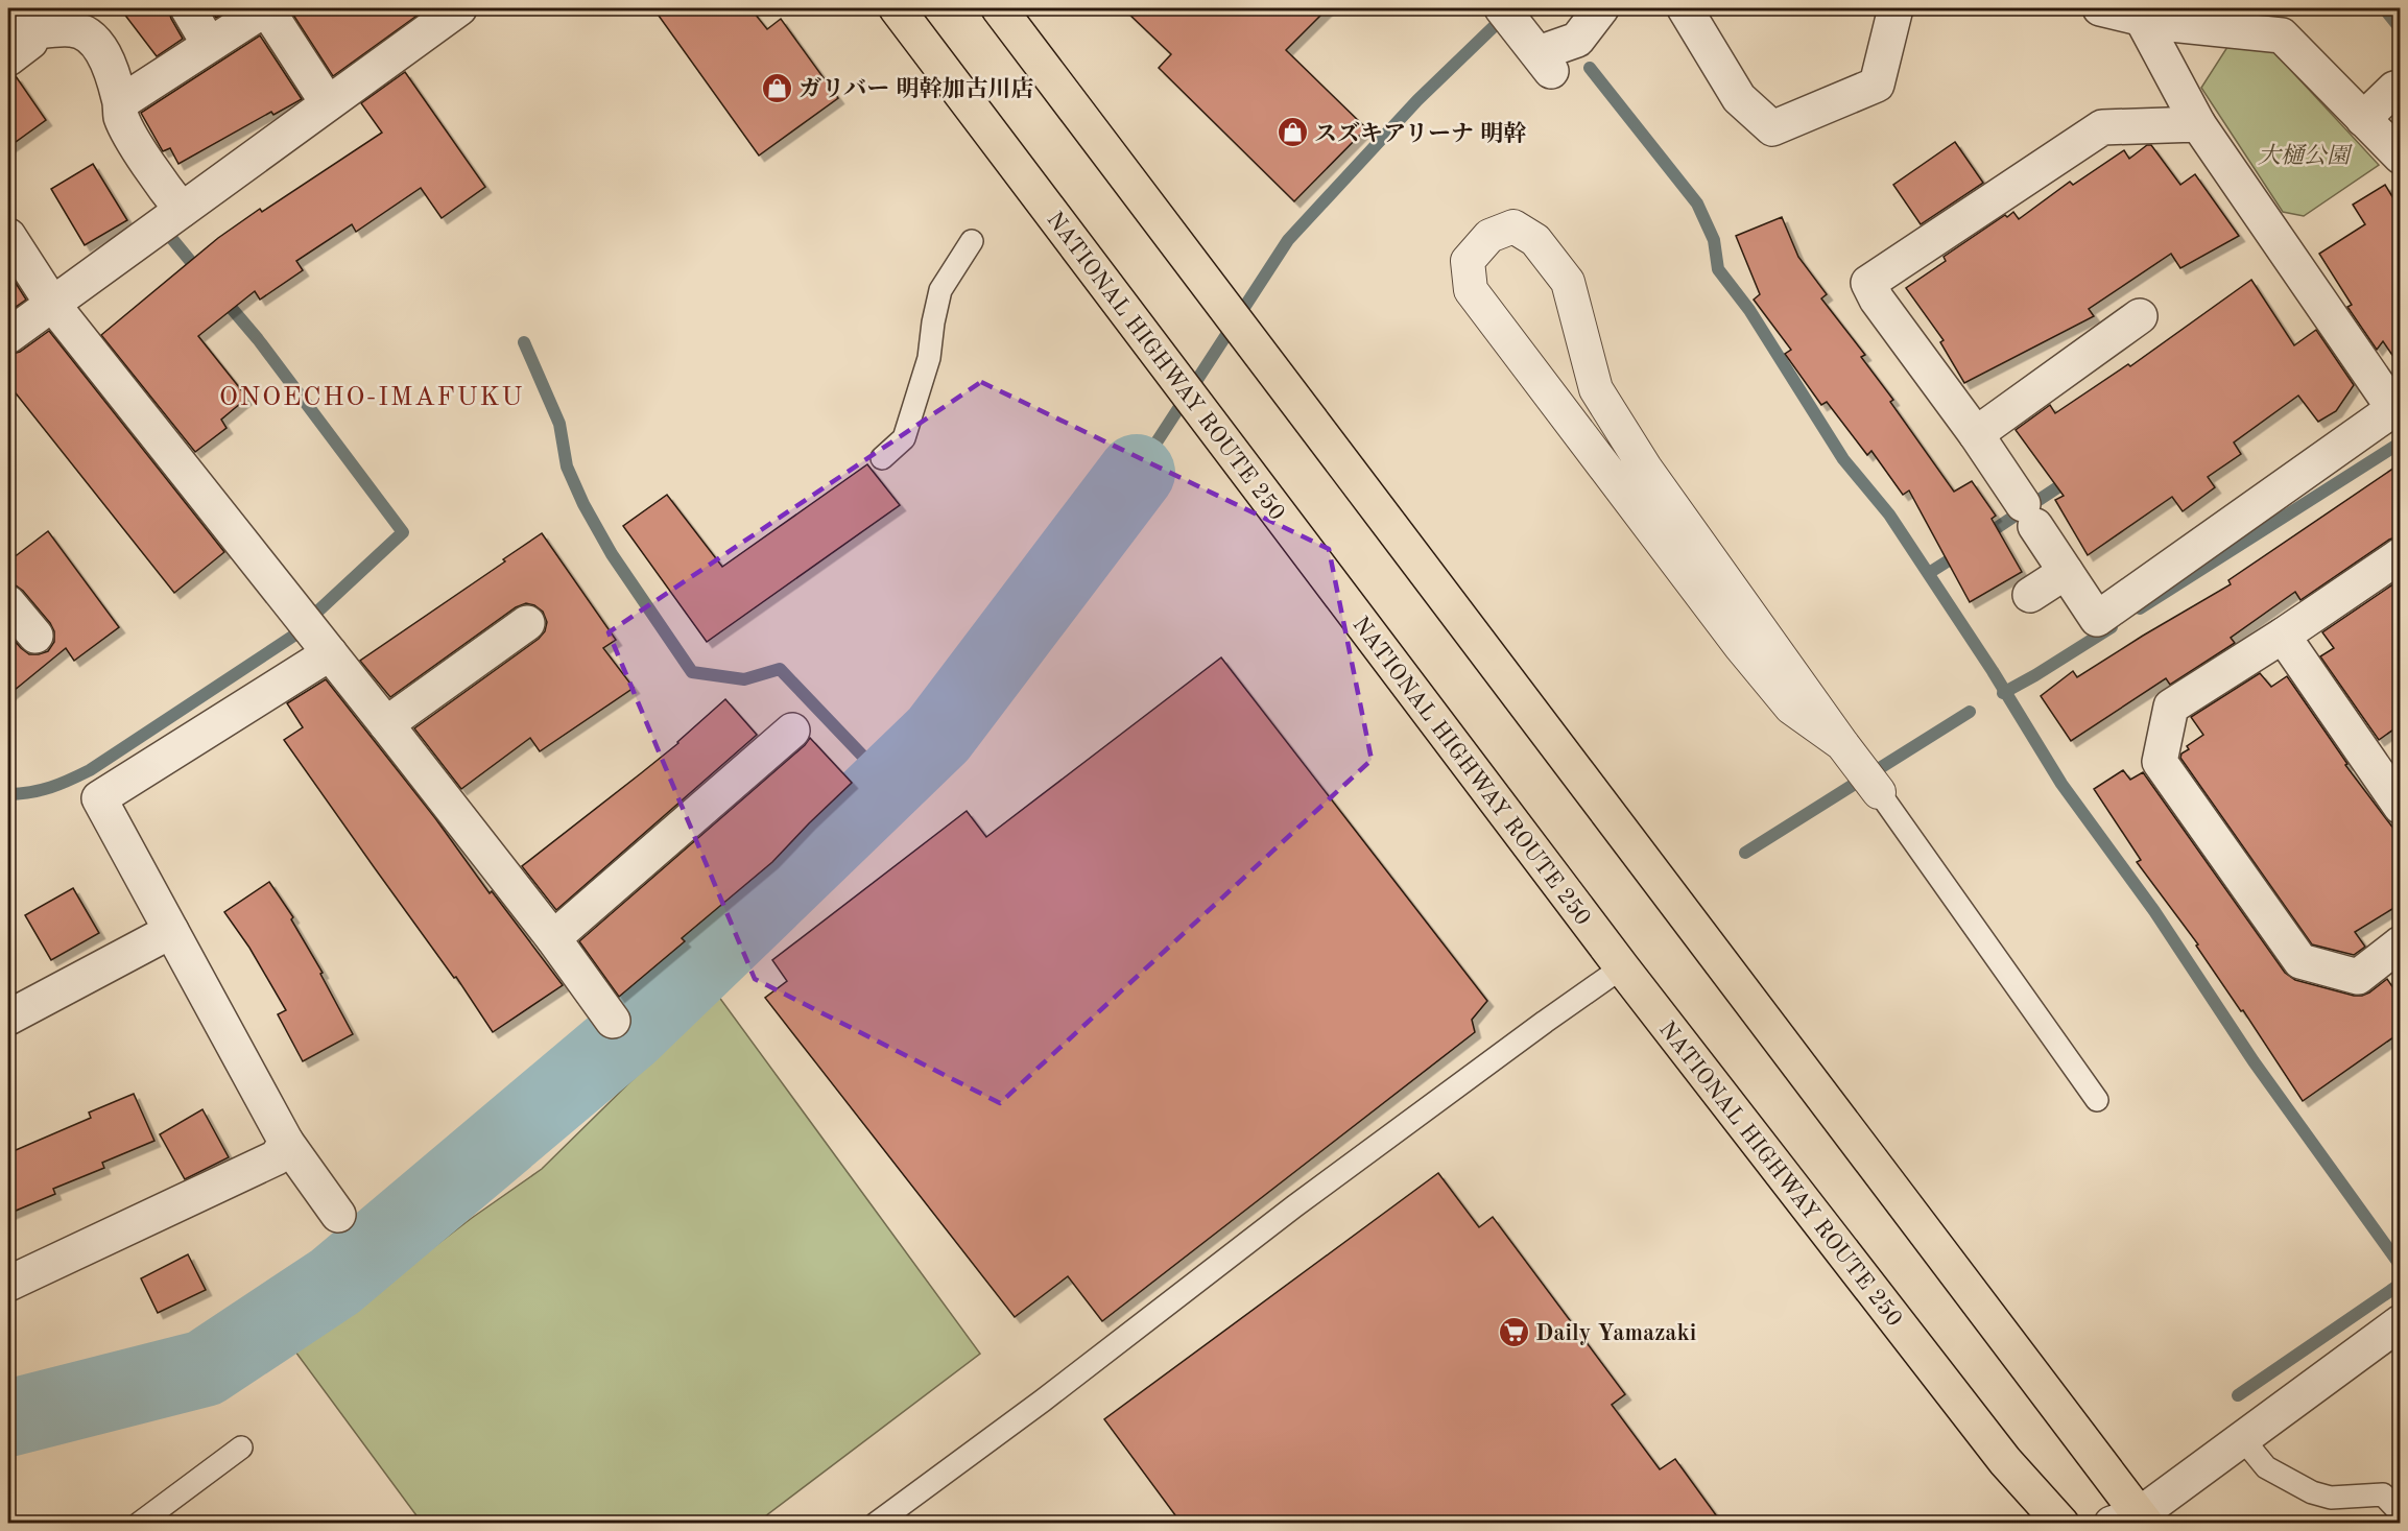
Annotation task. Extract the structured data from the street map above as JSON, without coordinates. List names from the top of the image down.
{
  "streets": {
    "highway": ["NATIONAL HIGHWAY ROUTE 250"]
  },
  "districts": ["ONOECHO-IMAFUKU"],
  "parks": ["大樋公園"],
  "places": {
    "shop": ["ガリバー 明幹加古川店", "スズキアリーナ 明幹"],
    "supermarket": ["Daily Yamazaki"]
  }
}
